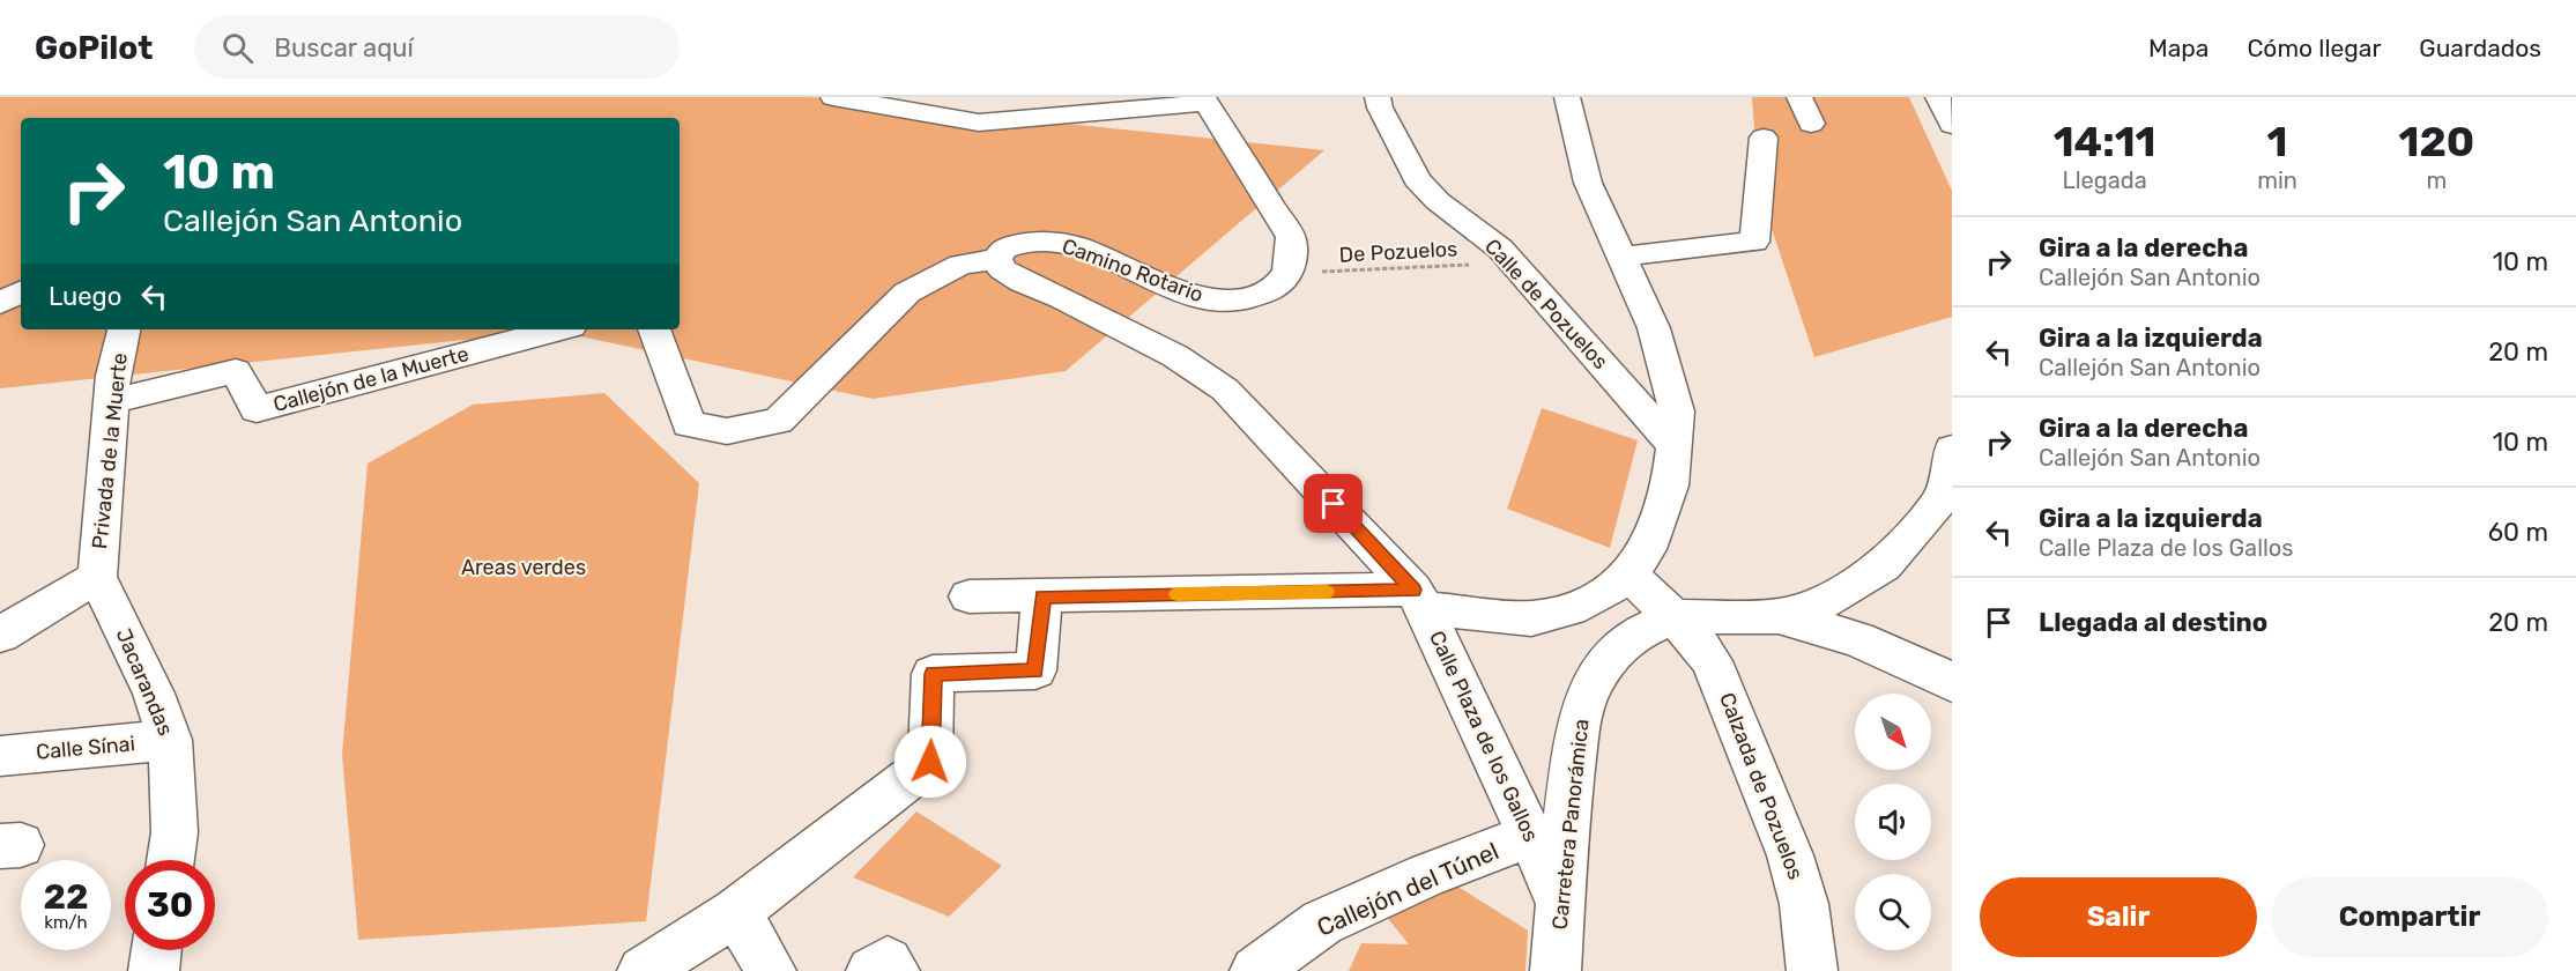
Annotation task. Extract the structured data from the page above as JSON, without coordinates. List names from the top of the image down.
{
  "streets": {
    "street": [
      "Camino Rotario",
      "Calle de Pozuelos",
      "Callejón de la Muerte",
      "Privada de la Muerte",
      "Jacarandas",
      "Calle Plaza de los Gallos",
      "Calle Sínai",
      "Calzada de Pozuelos",
      "Carretera Panorámica",
      "Callejón del Túnel"
    ],
    "path": ["De Pozuelos"]
  },
  "crossings": [
    ["De Pozuelos", "Camino Rotario"],
    ["De Pozuelos", "Calle de Pozuelos"],
    ["Camino Rotario", "Calle Plaza de los Gallos"],
    ["Callejón de la Muerte", "Privada de la Muerte"],
    ["Privada de la Muerte", "Jacarandas"],
    ["Jacarandas", "Calle Sínai"],
    ["Calle Plaza de los Gallos", "Calzada de Pozuelos"],
    ["Calle Plaza de los Gallos", "Carretera Panorámica"],
    ["Calle Plaza de los Gallos", "Callejón del Túnel"],
    ["Calzada de Pozuelos", "Carretera Panorámica"]
  ],
  "parks": ["Areas verdes"],
  "north": "bottom right",
  "page": {
    "header": "GoPilot",
    "search": "Buscar aquí",
    "nav": ["Mapa", "Cómo llegar", "Guardados"],
    "eta": [
      "14:11",
      "Llegada",
      "1",
      "min",
      "120",
      "m"
    ],
    "turn": ["10 m", "Callejón San Antonio"],
    "list": [
      {
        "name": "Gira a la derecha",
        "note": "Callejón San Antonio",
        "value": "10 m"
      },
      {
        "name": "Gira a la izquierda",
        "note": "Callejón San Antonio",
        "value": "20 m"
      },
      {
        "name": "Gira a la derecha",
        "note": "Callejón San Antonio",
        "value": "10 m"
      },
      {
        "name": "Gira a la izquierda",
        "note": "Calle Plaza de los Gallos",
        "value": "60 m"
      },
      {
        "name": "Llegada al destino",
        "value": "20 m"
      }
    ],
    "then": "Luego",
    "speed": "22 km/h",
    "limit": "30",
    "buttons": ["Salir", "Compartir"]
  }
}
